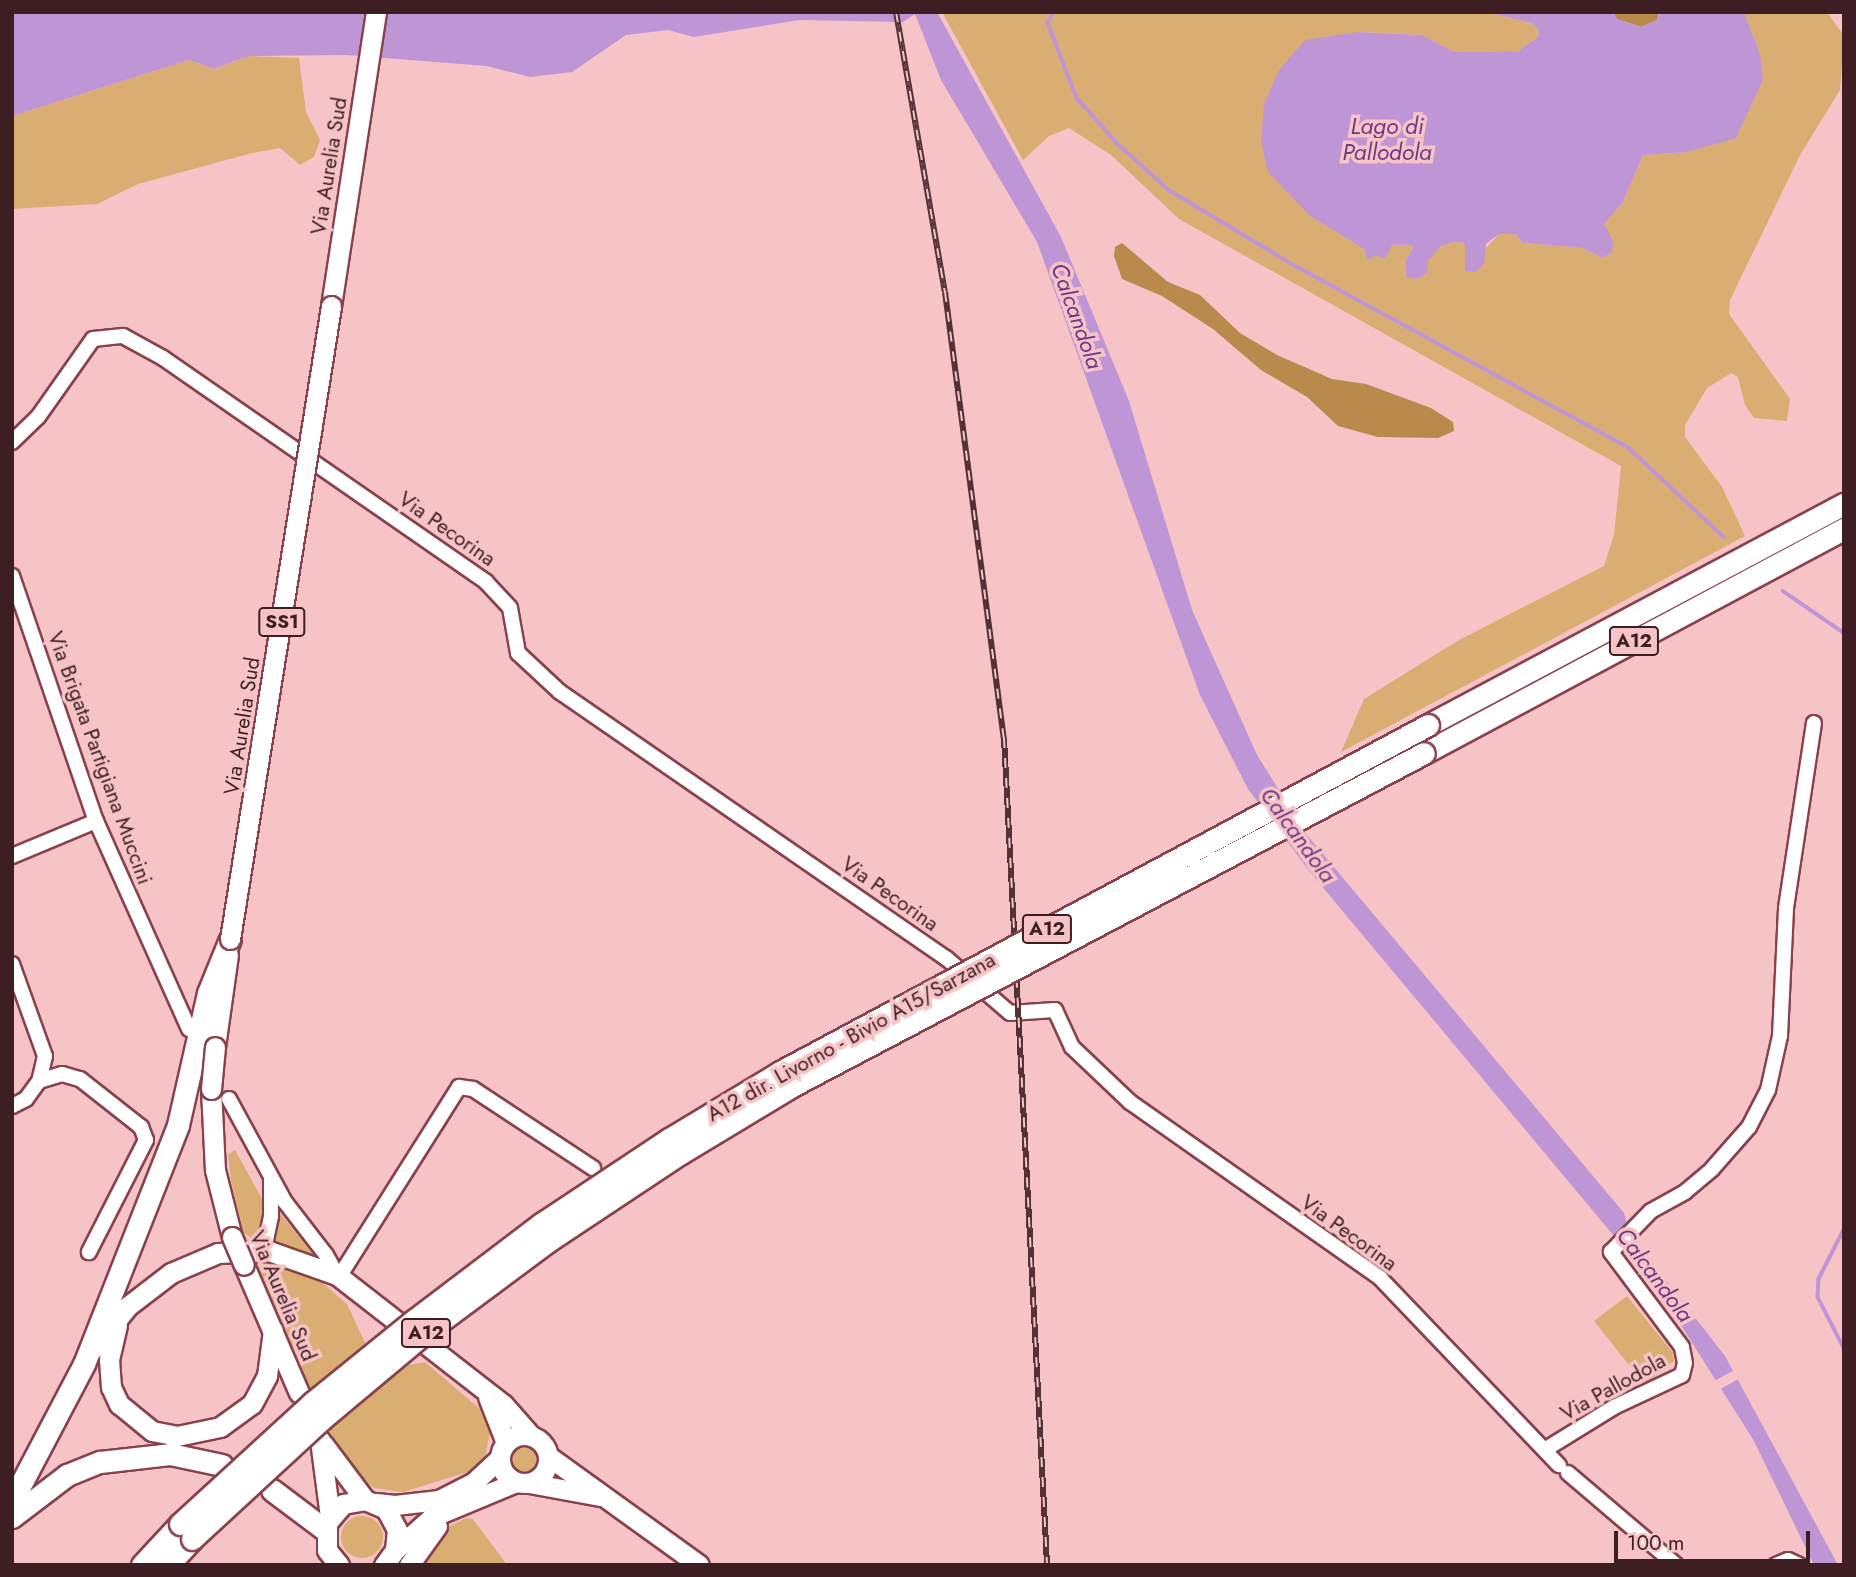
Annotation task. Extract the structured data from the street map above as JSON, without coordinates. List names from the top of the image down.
{
  "streets": {
    "highway": ["A12", "A12 dir. Livorno - Bivio A15/Sarzana"],
    "main road": ["Via Aurelia Sud", "SS1"],
    "street": ["Via Pecorina", "Via Brigata Partigiana Muccini", "Via Pallodola"]
  },
  "crossings": [
    ["Via Pecorina", "Via Pallodola"],
    ["A12", "A12 dir. Livorno - Bivio A15/Sarzana"]
  ],
  "water": ["Lago di Pallodola", "Calcandola"],
  "scale_bar": "100 m"
}
